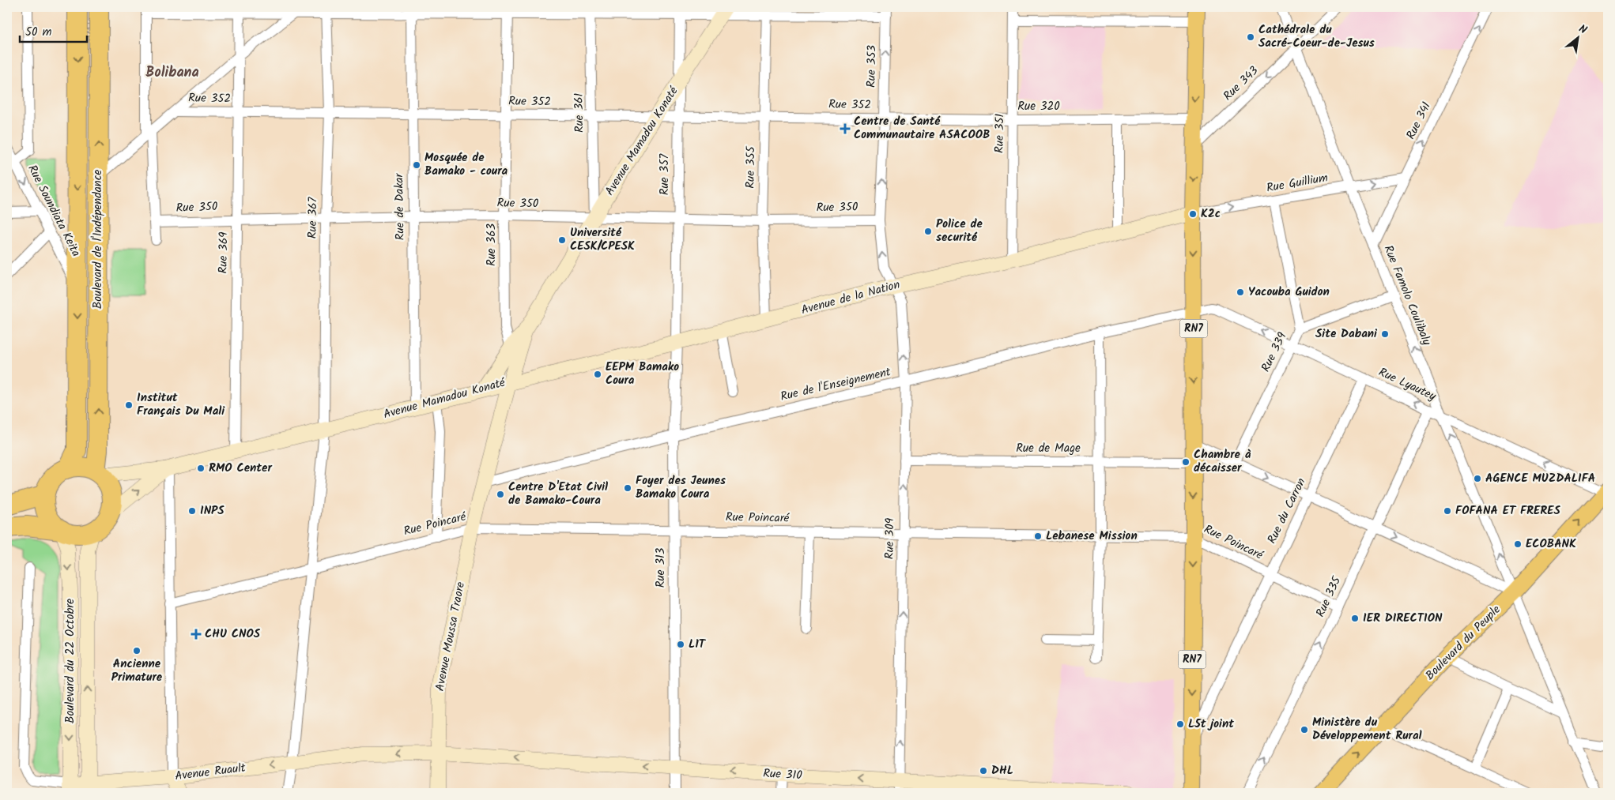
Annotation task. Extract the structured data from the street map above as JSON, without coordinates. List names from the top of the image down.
{
  "streets": {
    "highway": ["Boulevard de l'Indépendance"],
    "main road": ["RN7", "Boulevard du Peuple"],
    "street": [
      "Rue 353",
      "Rue 343",
      "Rue 352",
      "Rue 320",
      "Rue 361",
      "Rue 341",
      "Rue 351",
      "Avenue Mamadou Konaté",
      "Rue 355",
      "Rue 357",
      "Rue Guillium",
      "Rue 350",
      "Rue de Dakar",
      "Rue Soundiata Keita",
      "Rue 367",
      "Rue 363",
      "Rue 369",
      "Rue Famolo Coulibaly",
      "Avenue de la Nation",
      "Rue 339",
      "Rue de l'Enseignement",
      "Rue Lyautey",
      "Rue de Mage",
      "Rue du Carron",
      "Rue Poincaré",
      "Rue 309",
      "Rue 313",
      "Rue 335",
      "Avenue Moussa Traore",
      "Boulevard du 22 Octobre",
      "Avenue Ruault",
      "Rue 310"
    ]
  },
  "crossings": [
    ["Rue 353", "Rue 352"],
    ["Rue 353", "Rue 320"],
    ["Rue 353", "Rue 350"],
    ["Rue 353", "Avenue de la Nation"],
    ["Rue 353", "Rue 309"],
    ["Rue 343", "Rue Famolo Coulibaly"],
    ["Rue 343", "RN7"],
    ["Rue 352", "Rue 320"],
    ["Rue 352", "Rue 361"],
    ["Rue 352", "Avenue Mamadou Konaté"],
    ["Rue 352", "Rue 355"],
    ["Rue 352", "Rue 357"],
    ["Rue 352", "Rue de Dakar"],
    ["Rue 352", "Rue 367"],
    ["Rue 352", "Rue 363"],
    ["Rue 352", "Rue 369"],
    ["Rue 320", "Rue 351"],
    ["Rue 320", "RN7"],
    ["Rue 361", "Avenue Mamadou Konaté"],
    ["Rue 361", "Rue 350"],
    ["Rue 341", "Rue Guillium"],
    ["Rue 341", "Rue Famolo Coulibaly"],
    ["Rue 351", "Avenue de la Nation"],
    ["Avenue Mamadou Konaté", "Rue 357"],
    ["Avenue Mamadou Konaté", "Rue 350"],
    ["Avenue Mamadou Konaté", "Rue de Dakar"],
    ["Avenue Mamadou Konaté", "Rue 367"],
    ["Avenue Mamadou Konaté", "Boulevard de l'Indépendance"],
    ["Avenue Mamadou Konaté", "Rue 363"],
    ["Avenue Mamadou Konaté", "Rue 369"],
    ["Avenue Mamadou Konaté", "Avenue de la Nation"],
    ["Avenue Mamadou Konaté", "Avenue Moussa Traore"],
    ["Avenue Mamadou Konaté", "Boulevard du 22 Octobre"],
    ["Rue 355", "Rue 350"],
    ["Rue 355", "Avenue de la Nation"],
    ["Rue 357", "Rue 350"],
    ["Rue 357", "Avenue de la Nation"],
    ["Rue 357", "Rue 313"],
    ["Rue Guillium", "Rue Famolo Coulibaly"],
    ["Rue Guillium", "Avenue de la Nation"],
    ["Rue Guillium", "RN7"],
    ["Rue Guillium", "Rue 339"],
    ["Rue 350", "Rue de Dakar"],
    ["Rue 350", "Rue 367"],
    ["Rue 350", "Rue 363"],
    ["Rue 350", "Rue 369"],
    ["Rue Soundiata Keita", "Boulevard de l'Indépendance"],
    ["Rue 367", "Rue Poincaré"],
    ["Rue 367", "Avenue Ruault"],
    ["Boulevard de l'Indépendance", "Boulevard du 22 Octobre"],
    ["Rue Famolo Coulibaly", "Rue Lyautey"],
    ["Rue Famolo Coulibaly", "Boulevard du Peuple"],
    ["Avenue de la Nation", "RN7"],
    ["Avenue de la Nation", "Rue 309"],
    ["Avenue de la Nation", "Rue 313"],
    ["Avenue de la Nation", "Avenue Moussa Traore"],
    ["RN7", "Rue de l'Enseignement"],
    ["RN7", "Rue Lyautey"],
    ["RN7", "Rue de Mage"],
    ["RN7", "Rue du Carron"],
    ["RN7", "Rue Poincaré"],
    ["Rue 339", "Rue Lyautey"],
    ["Rue de l'Enseignement", "Rue Lyautey"],
    ["Rue de l'Enseignement", "Rue 309"],
    ["Rue de l'Enseignement", "Rue 313"],
    ["Rue de l'Enseignement", "Avenue Moussa Traore"],
    ["Rue Lyautey", "Rue du Carron"],
    ["Rue Lyautey", "Rue 335"],
    ["Rue Lyautey", "Boulevard du Peuple"],
    ["Rue de Mage", "Rue 309"],
    ["Rue du Carron", "Rue Poincaré"],
    ["Rue Poincaré", "Rue 309"],
    ["Rue Poincaré", "Rue 313"],
    ["Rue Poincaré", "Rue 335"],
    ["Rue Poincaré", "Avenue Moussa Traore"],
    ["Rue 309", "Rue 310"],
    ["Rue 313", "Rue 310"],
    ["Avenue Moussa Traore", "Avenue Ruault"],
    ["Avenue Moussa Traore", "Rue 310"],
    ["Boulevard du 22 Octobre", "Avenue Ruault"],
    ["Avenue Ruault", "Rue 310"]
  ],
  "one_way": [
    "Rue 353",
    "Rue 343",
    "Rue 341",
    "Rue Guillium",
    "Rue Famolo Coulibaly",
    "Rue Lyautey",
    "Rue 309",
    "Rue 335",
    "Boulevard du Peuple",
    "Avenue Ruault",
    "Rue 310"
  ],
  "districts": ["Bolibana"],
  "places": {
    "other": [
      "Cathédrale du Sacré-Coeur-de-Jesus",
      "Mosquée de Bamako - coura",
      "K2c",
      "Police de securité",
      "Université CESK/CPESK",
      "Yacouba Guidon",
      "Site Dabani",
      "EEPM Bamako Coura",
      "Institut Français Du Mali",
      "Chambre à décaisser",
      "RMO Center",
      "AGENCE MUZDALIFA",
      "Foyer des Jeunes Bamako Coura",
      "Centre D'Etat Civil de Bamako-Coura",
      "INPS",
      "FOFANA ET FRERES",
      "Lebanese Mission",
      "ECOBANK",
      "IER DIRECTION",
      "L1T",
      "Ancienne Primature",
      "L5t joint",
      "Ministère du Développement Rural",
      "DHL"
    ],
    "health": ["Centre de Santé Communautaire ASACOOB", "CHU CNOS"]
  },
  "scale_bar": "50 m",
  "north": "top right"
}
